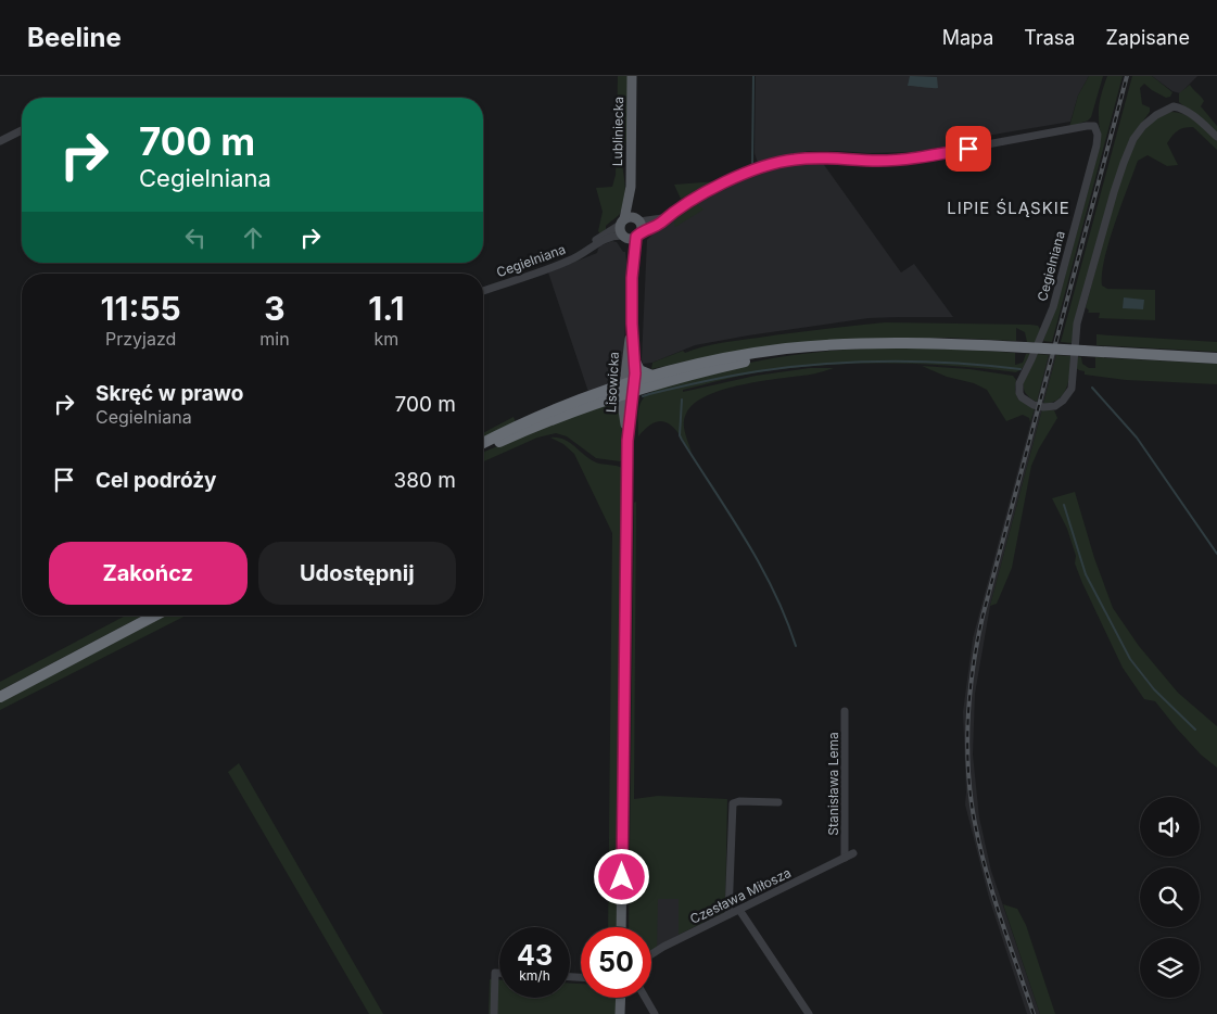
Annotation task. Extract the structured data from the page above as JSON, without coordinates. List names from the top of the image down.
{
  "streets": {
    "main road": ["Lubliniecka", "Lisowicka"],
    "street": ["Cegielniana", "Stanisława Lema", "Czesława Miłosza"]
  },
  "crossings": [
    ["Lubliniecka", "Cegielniana"],
    ["Lubliniecka", "Lisowicka"],
    ["Cegielniana", "Lisowicka"],
    ["Stanisława Lema", "Czesława Miłosza"]
  ],
  "districts": ["LIPIE ŚLĄSKIE"],
  "page": {
    "header": "Beeline",
    "nav": ["Mapa", "Trasa", "Zapisane"],
    "turn": ["700 m", "Cegielniana"],
    "eta": [
      "11:55",
      "Przyjazd",
      "3",
      "min",
      "1.1",
      "km"
    ],
    "list": [
      {
        "name": "Skręć w prawo",
        "note": "Cegielniana",
        "value": "700 m"
      },
      {
        "name": "Cel podróży",
        "value": "380 m"
      }
    ],
    "buttons": ["Zakończ", "Udostępnij"],
    "speed": "43 km/h",
    "limit": "50"
  }
}
